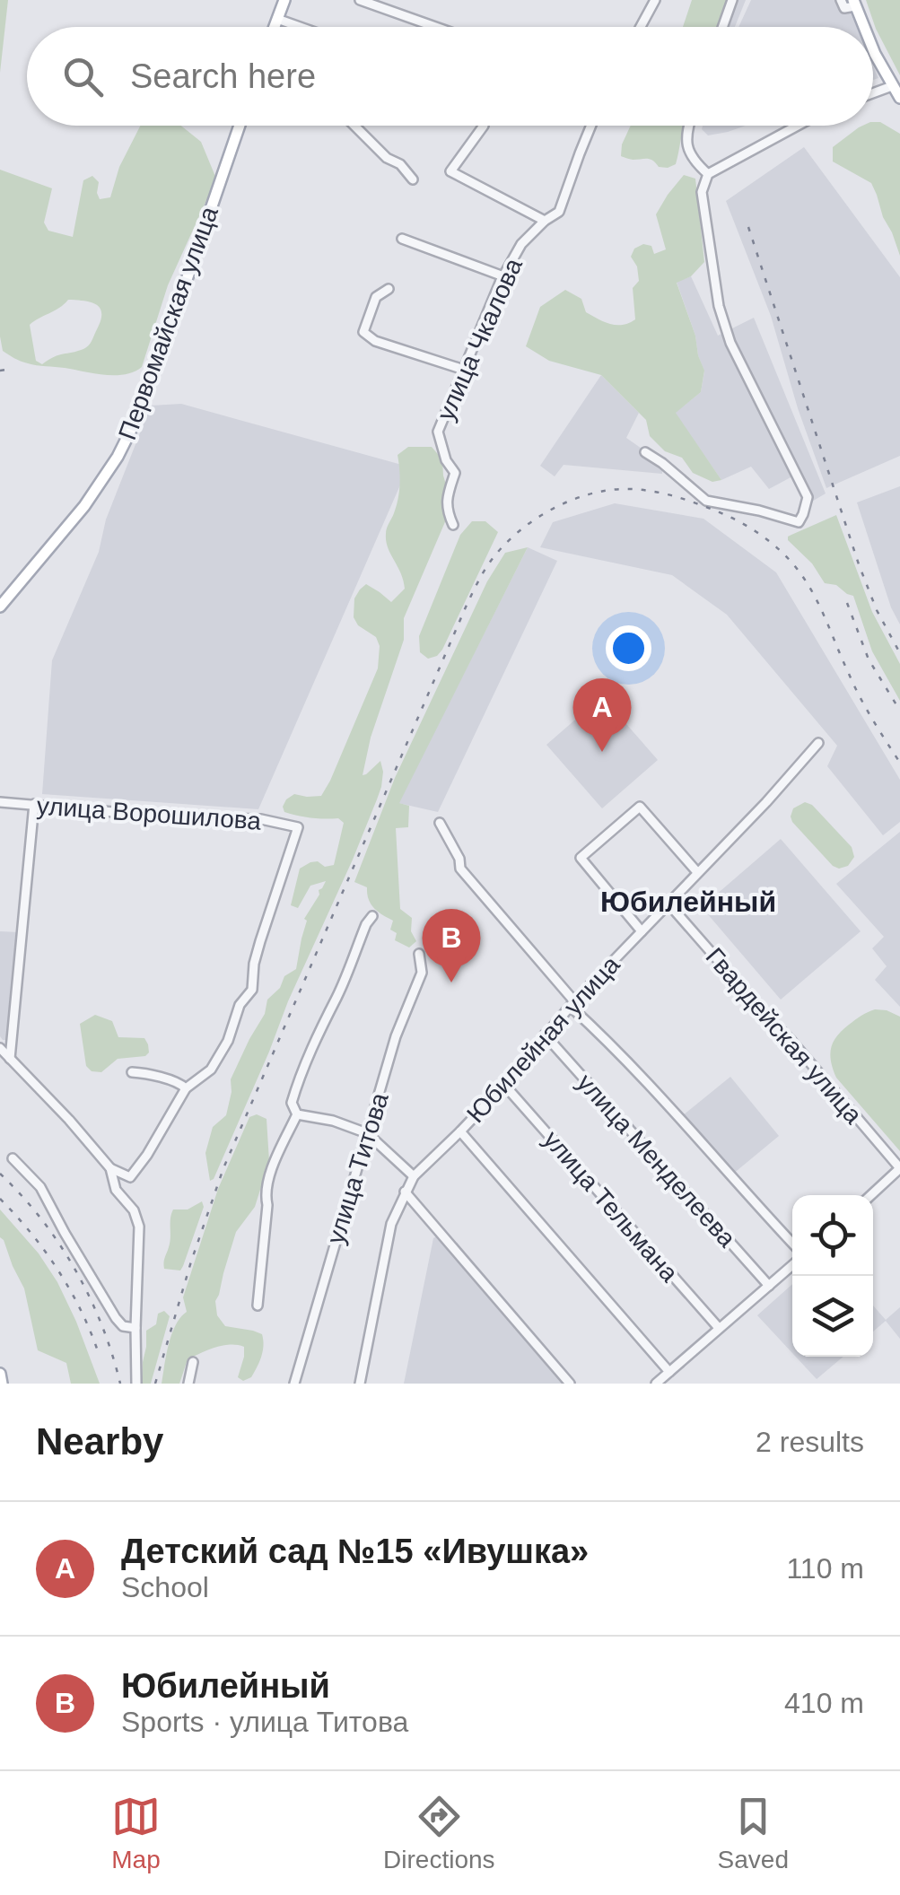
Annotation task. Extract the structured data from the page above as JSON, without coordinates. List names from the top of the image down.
{
  "streets": {
    "main road": ["Первомайская улица"],
    "street": [
      "улица Чкалова",
      "улица Ворошилова",
      "Гвардейская улица",
      "Юбилейная улица",
      "улица Менделеева",
      "улица Титова",
      "улица Тельмана"
    ]
  },
  "crossings": [
    ["Гвардейская улица", "Юбилейная улица"],
    ["Юбилейная улица", "улица Менделеева"],
    ["Юбилейная улица", "улица Тельмана"]
  ],
  "districts": ["Юбилейный"],
  "page": {
    "search": "Search here",
    "pins": ["A", "B"],
    "heading": ["Nearby", "2 results"],
    "list": [
      {
        "mark": "A",
        "name": "Детский сад №15 «Ивушка»",
        "note": "School",
        "value": "110 m"
      },
      {
        "mark": "B",
        "name": "Юбилейный",
        "note": "Sports · улица Титова",
        "value": "410 m"
      }
    ],
    "nav": ["Map", "Directions", "Saved"]
  }
}
